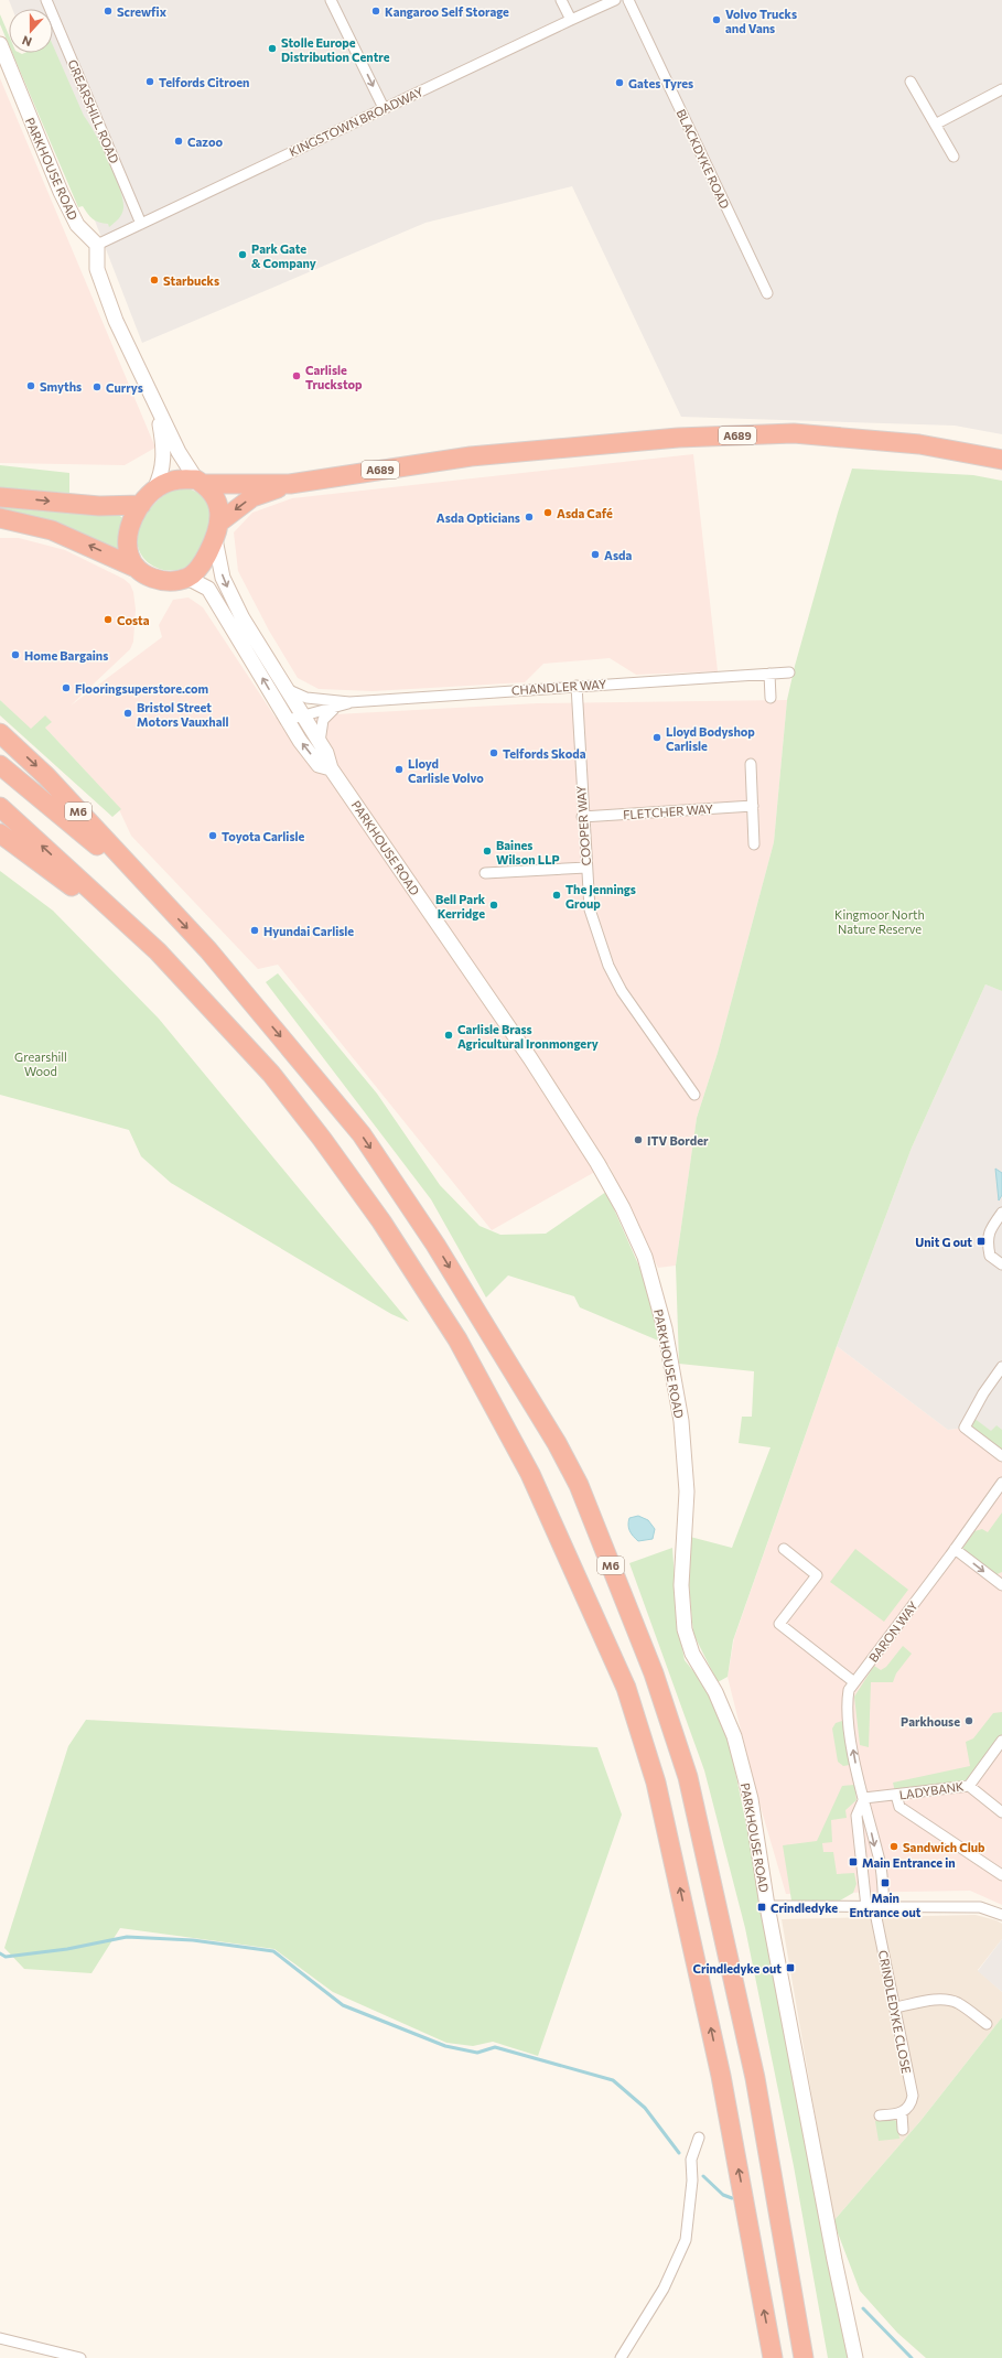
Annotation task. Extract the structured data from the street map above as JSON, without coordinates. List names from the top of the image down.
{
  "streets": {
    "highway": ["A689", "M6"],
    "street": [
      "GREARSHILL ROAD",
      "KINGSTOWN BROADWAY",
      "BLACKDYKE ROAD",
      "PARKHOUSE ROAD",
      "CHANDLER WAY",
      "FLETCHER WAY",
      "COOPER WAY",
      "BARON WAY",
      "LADYBANK",
      "CRINDLEDYKE CLOSE"
    ]
  },
  "crossings": [
    ["GREARSHILL ROAD", "KINGSTOWN BROADWAY"],
    ["KINGSTOWN BROADWAY", "PARKHOUSE ROAD"],
    ["PARKHOUSE ROAD", "A689"],
    ["PARKHOUSE ROAD", "CHANDLER WAY"],
    ["CHANDLER WAY", "COOPER WAY"],
    ["FLETCHER WAY", "COOPER WAY"],
    ["BARON WAY", "LADYBANK"],
    ["BARON WAY", "CRINDLEDYKE CLOSE"]
  ],
  "parks": ["Kingmoor North Nature Reserve", "Grearshill Wood"],
  "places": {
    "other": [
      "Screwfix",
      "Kangaroo Self Storage",
      "Volvo Trucks and Vans",
      "Stolle Europe Distribution Centre",
      "Telfords Citroen",
      "Gates Tyres",
      "Cazoo",
      "Park Gate & Company",
      "Starbucks",
      "Carlisle Truckstop",
      "Smyths",
      "Currys",
      "Asda Café",
      "Asda Opticians",
      "Asda",
      "Costa",
      "Home Bargains",
      "Flooringsuperstore.com",
      "Bristol Street Motors Vauxhall",
      "Lloyd Bodyshop Carlisle",
      "Telfords Skoda",
      "Lloyd Carlisle Volvo",
      "Toyota Carlisle",
      "Baines Wilson LLP",
      "The Jennings Group",
      "Bell Park Kerridge",
      "Hyundai Carlisle",
      "Carlisle Brass Agricultural Ironmongery",
      "ITV Border",
      "Parkhouse",
      "Sandwich Club"
    ],
    "transit": [
      "Unit G out",
      "Main Entrance in",
      "Main Entrance out",
      "Crindledyke",
      "Crindledyke out"
    ]
  },
  "north": "bottom"
}
